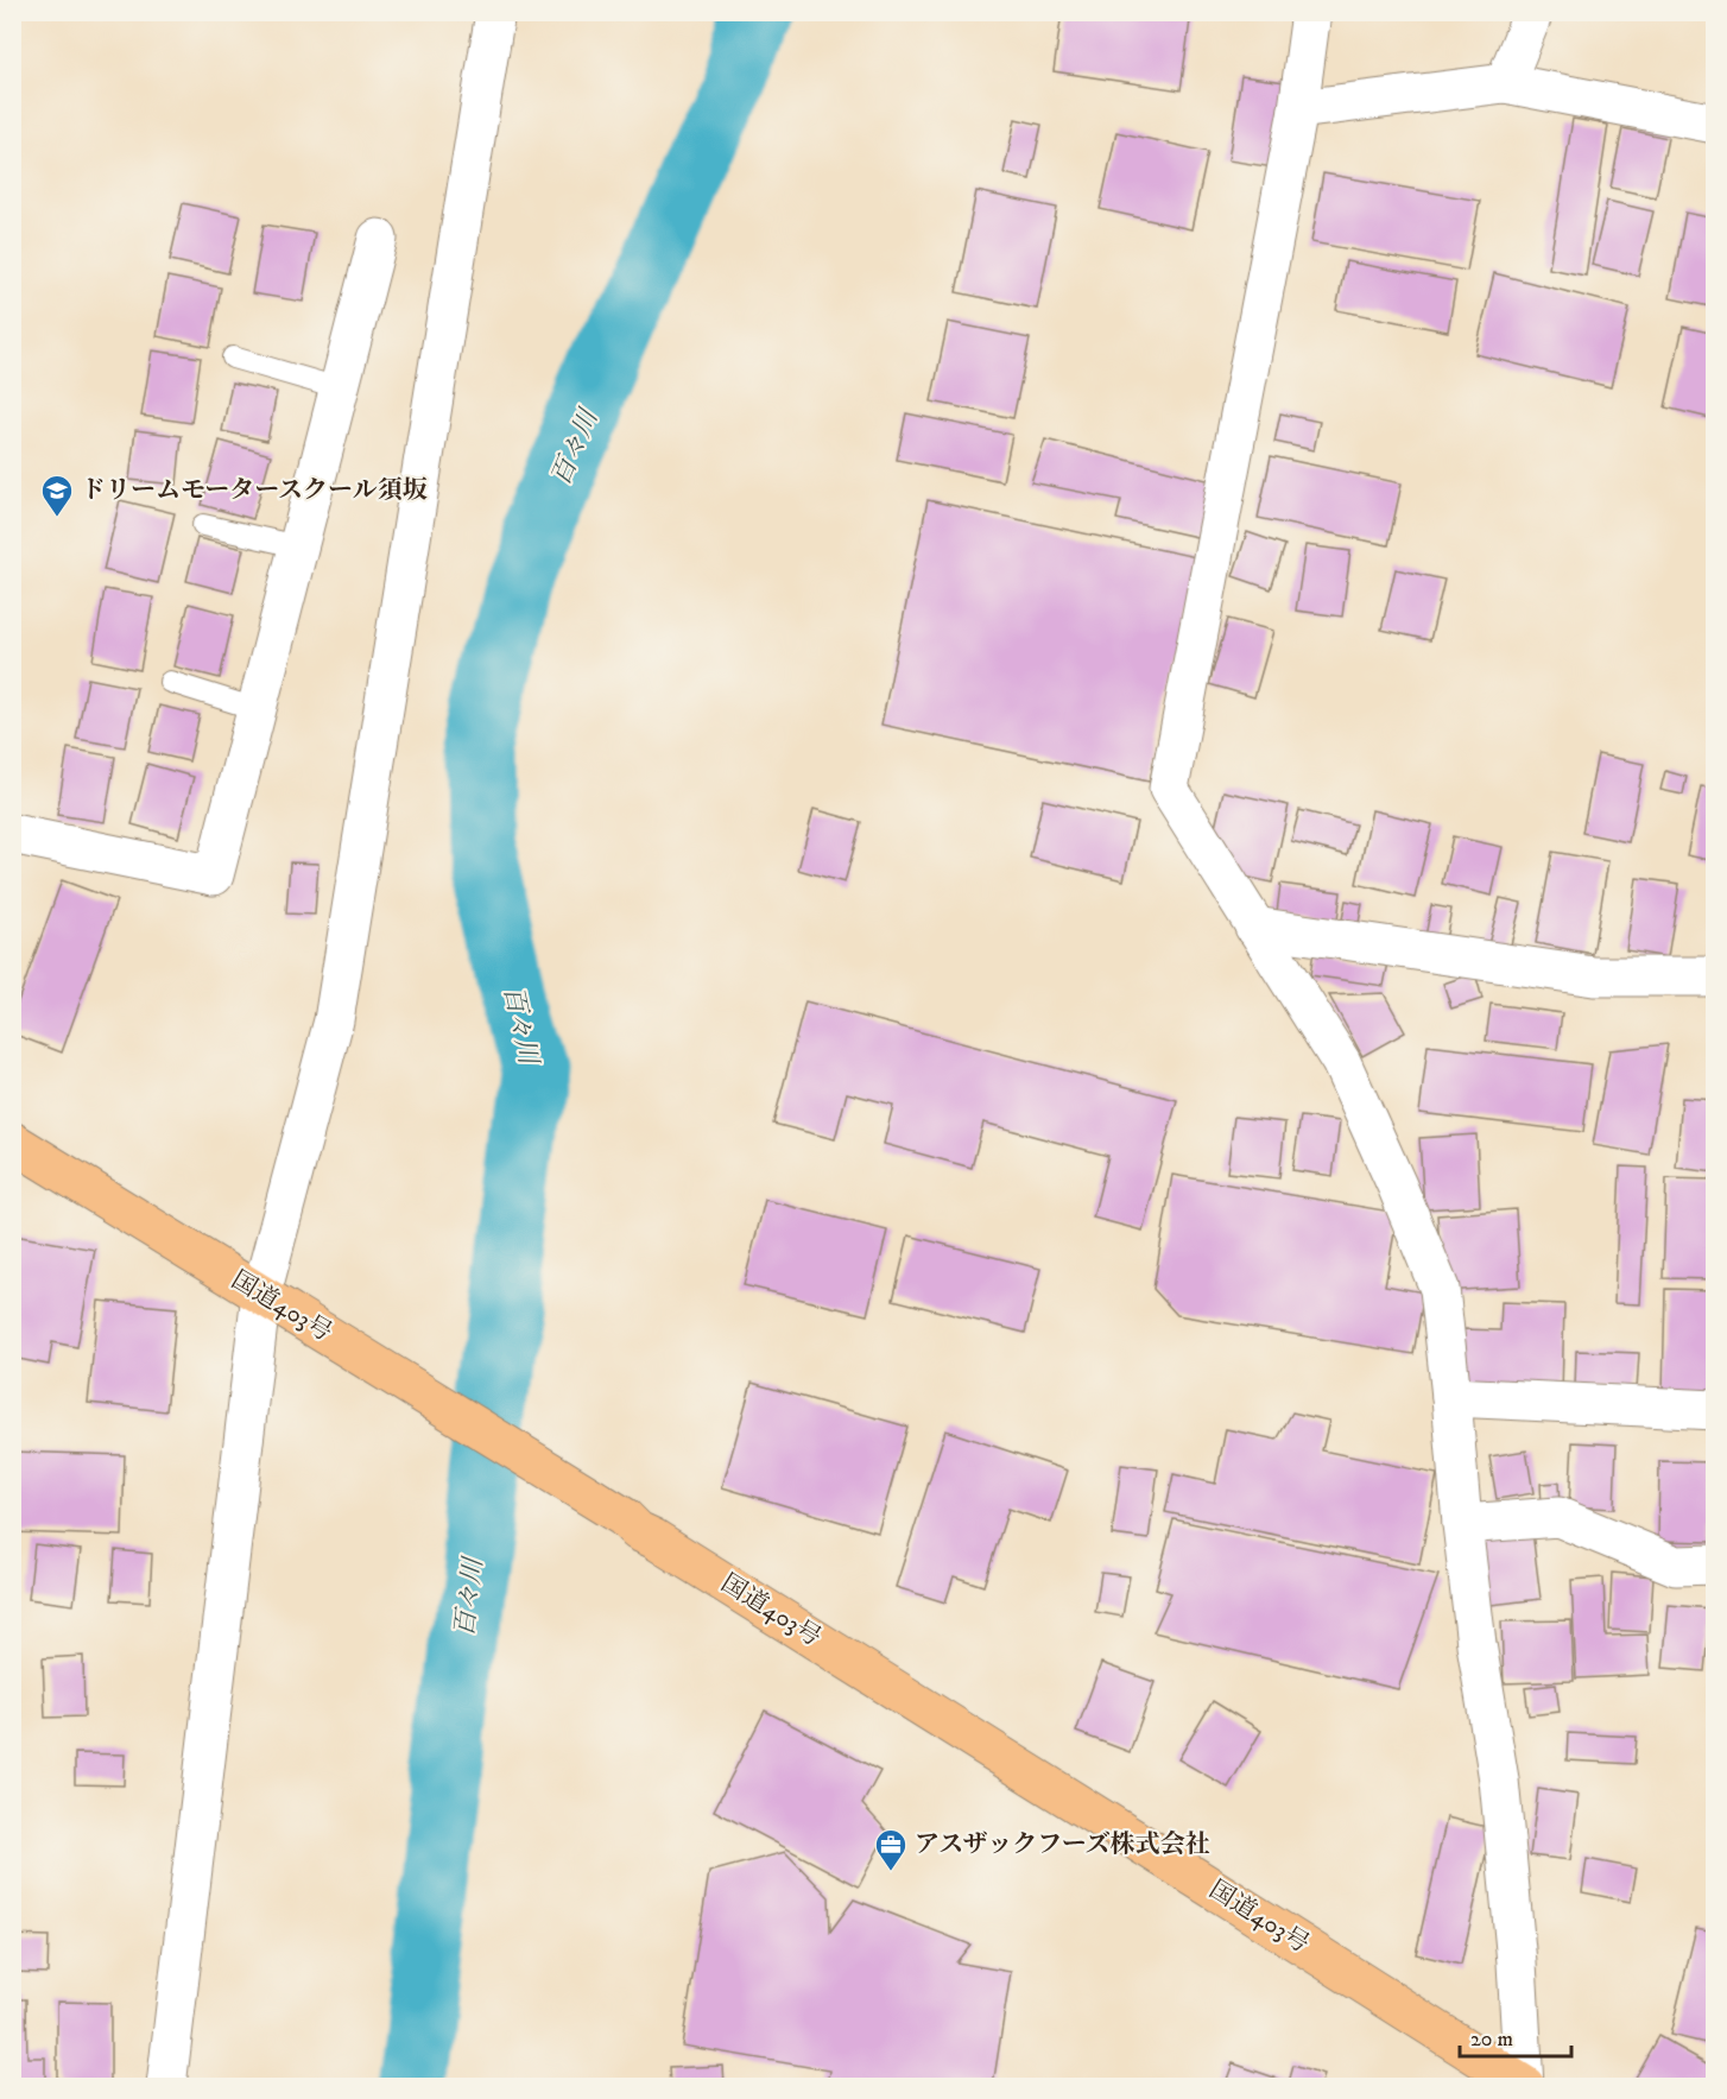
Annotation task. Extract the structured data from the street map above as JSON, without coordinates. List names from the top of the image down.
{
  "streets": {
    "highway": ["国道403号"]
  },
  "water": ["百々川"],
  "places": {
    "school or university": ["ドリームモータースクール須坂"],
    "office": ["アスザックフーズ株式会社"]
  },
  "scale_bar": "20 m"
}
